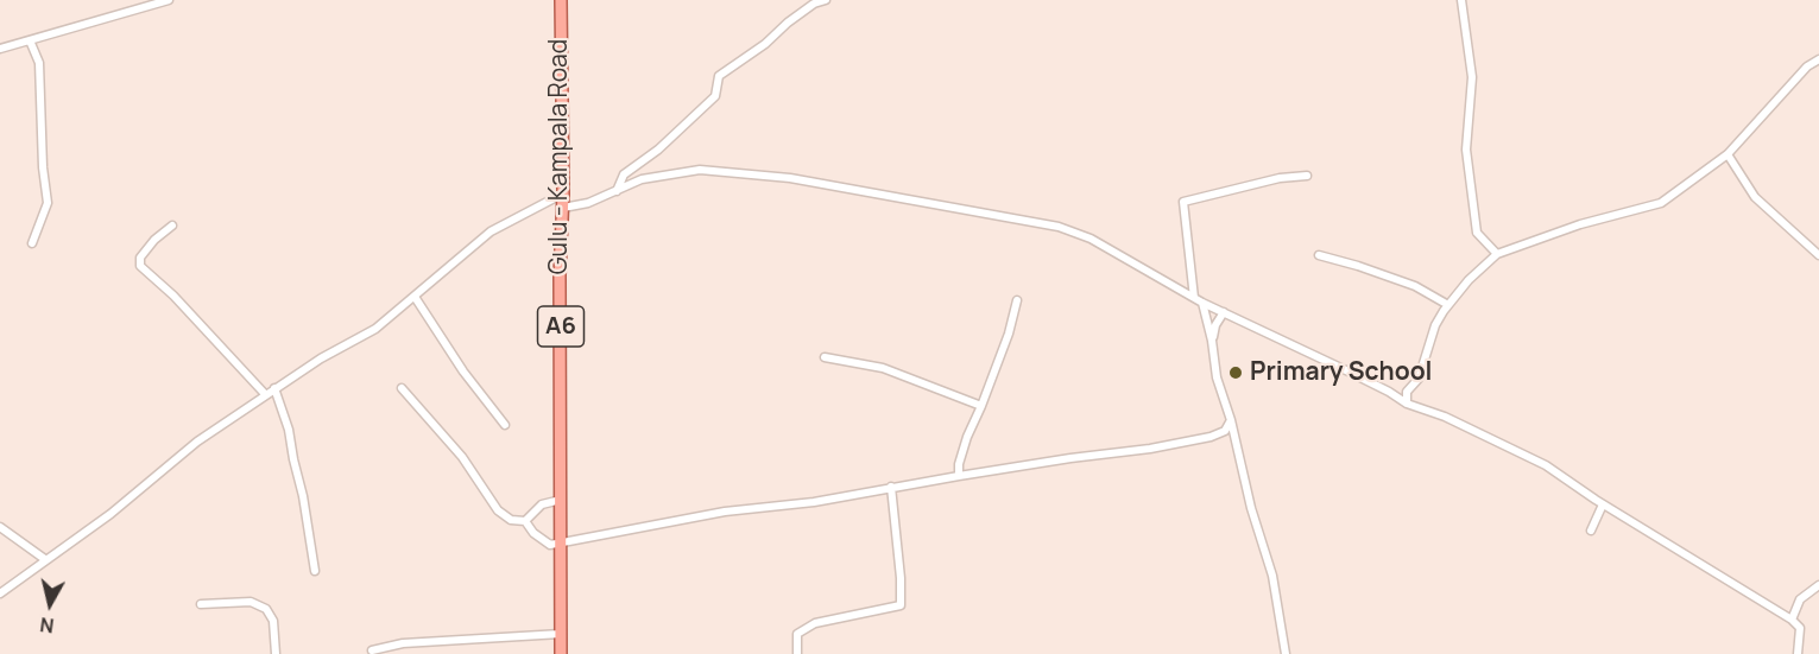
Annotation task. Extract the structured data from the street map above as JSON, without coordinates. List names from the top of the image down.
{
  "streets": {
    "main road": ["Gulu - Kampala Road", "A6"]
  },
  "places": ["Primary School"],
  "north": "bottom"
}
